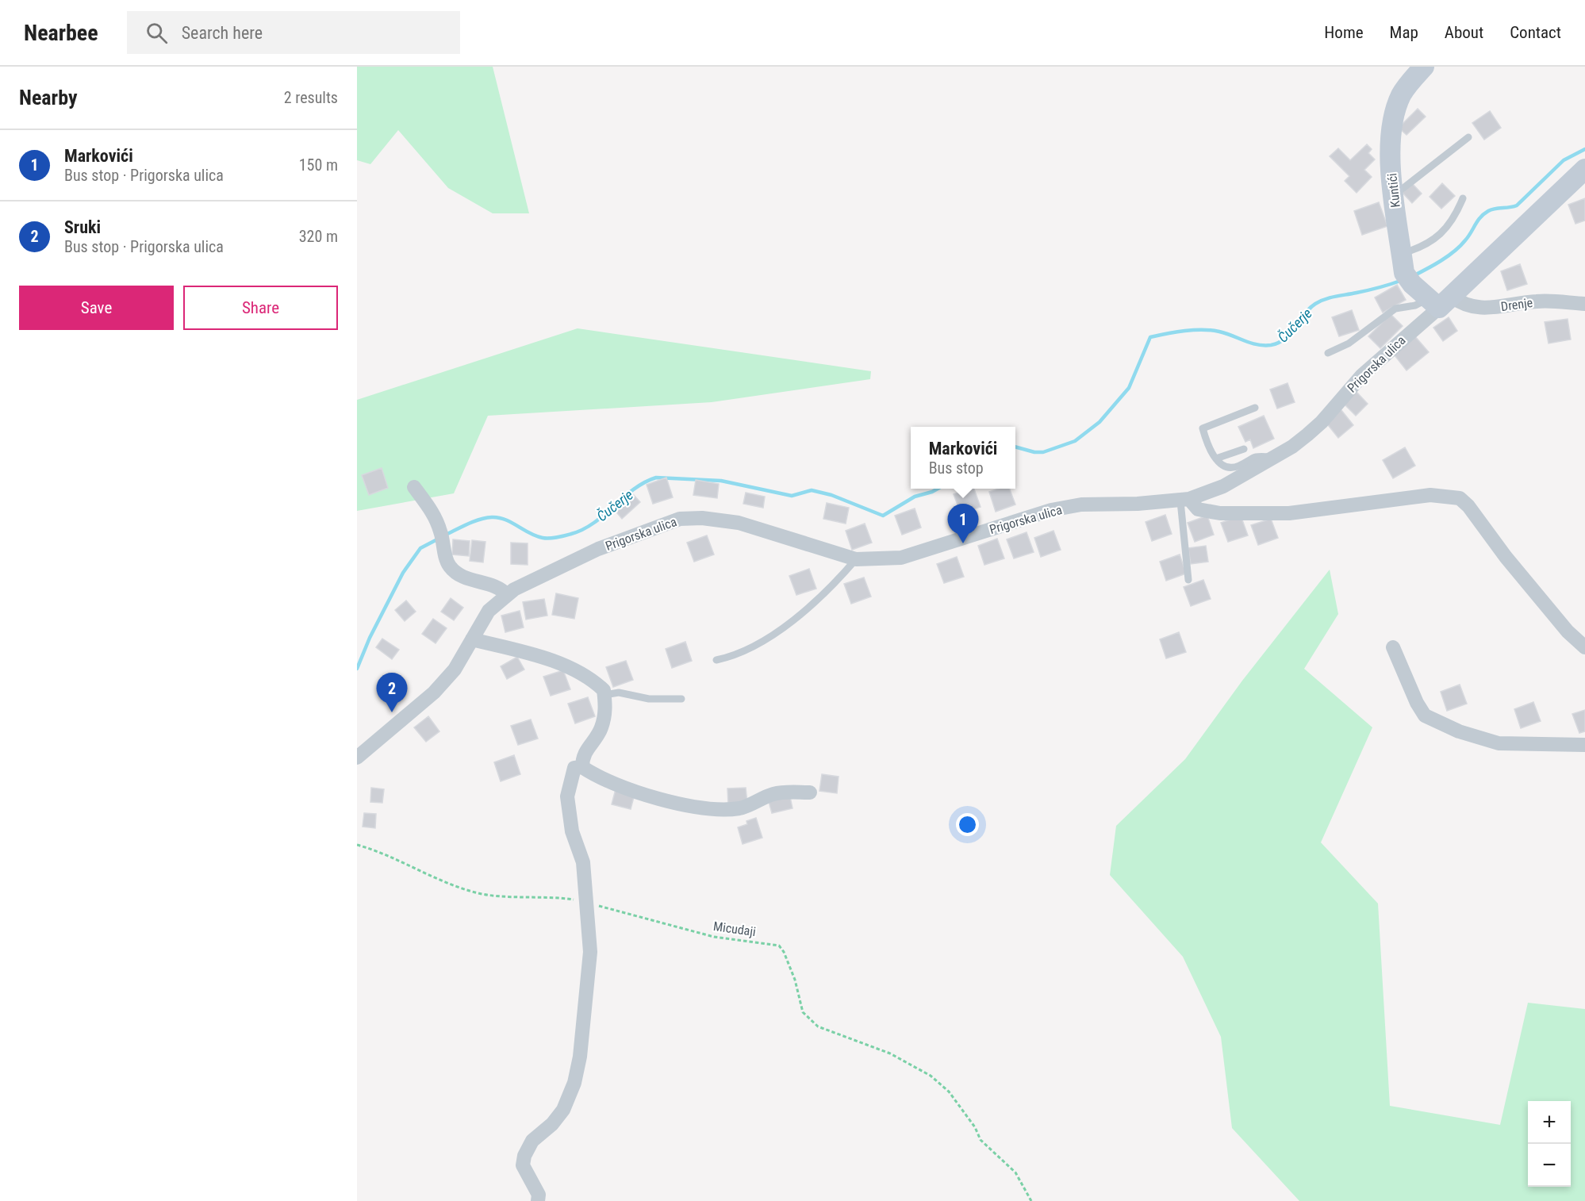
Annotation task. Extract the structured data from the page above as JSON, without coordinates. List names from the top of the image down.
{
  "streets": {
    "street": ["Kuntići", "Drenje", "Prigorska ulica"],
    "path": ["Micudaji"]
  },
  "crossings": [
    ["Drenje", "Prigorska ulica"]
  ],
  "water": ["Čučerje"],
  "page": {
    "header": "Nearbee",
    "search": "Search here",
    "nav": [
      "Home",
      "Map",
      "About",
      "Contact"
    ],
    "heading": ["Nearby", "2 results"],
    "list": [
      {
        "mark": "1",
        "name": "Markovići",
        "note": "Bus stop · Prigorska ulica",
        "value": "150 m"
      },
      {
        "mark": "2",
        "name": "Sruki",
        "note": "Bus stop · Prigorska ulica",
        "value": "320 m"
      }
    ],
    "buttons": ["Save", "Share"],
    "popup": ["Markovići", "Bus stop"],
    "pins": ["1", "2"],
    "map_buttons": ["+", "−"]
  }
}
